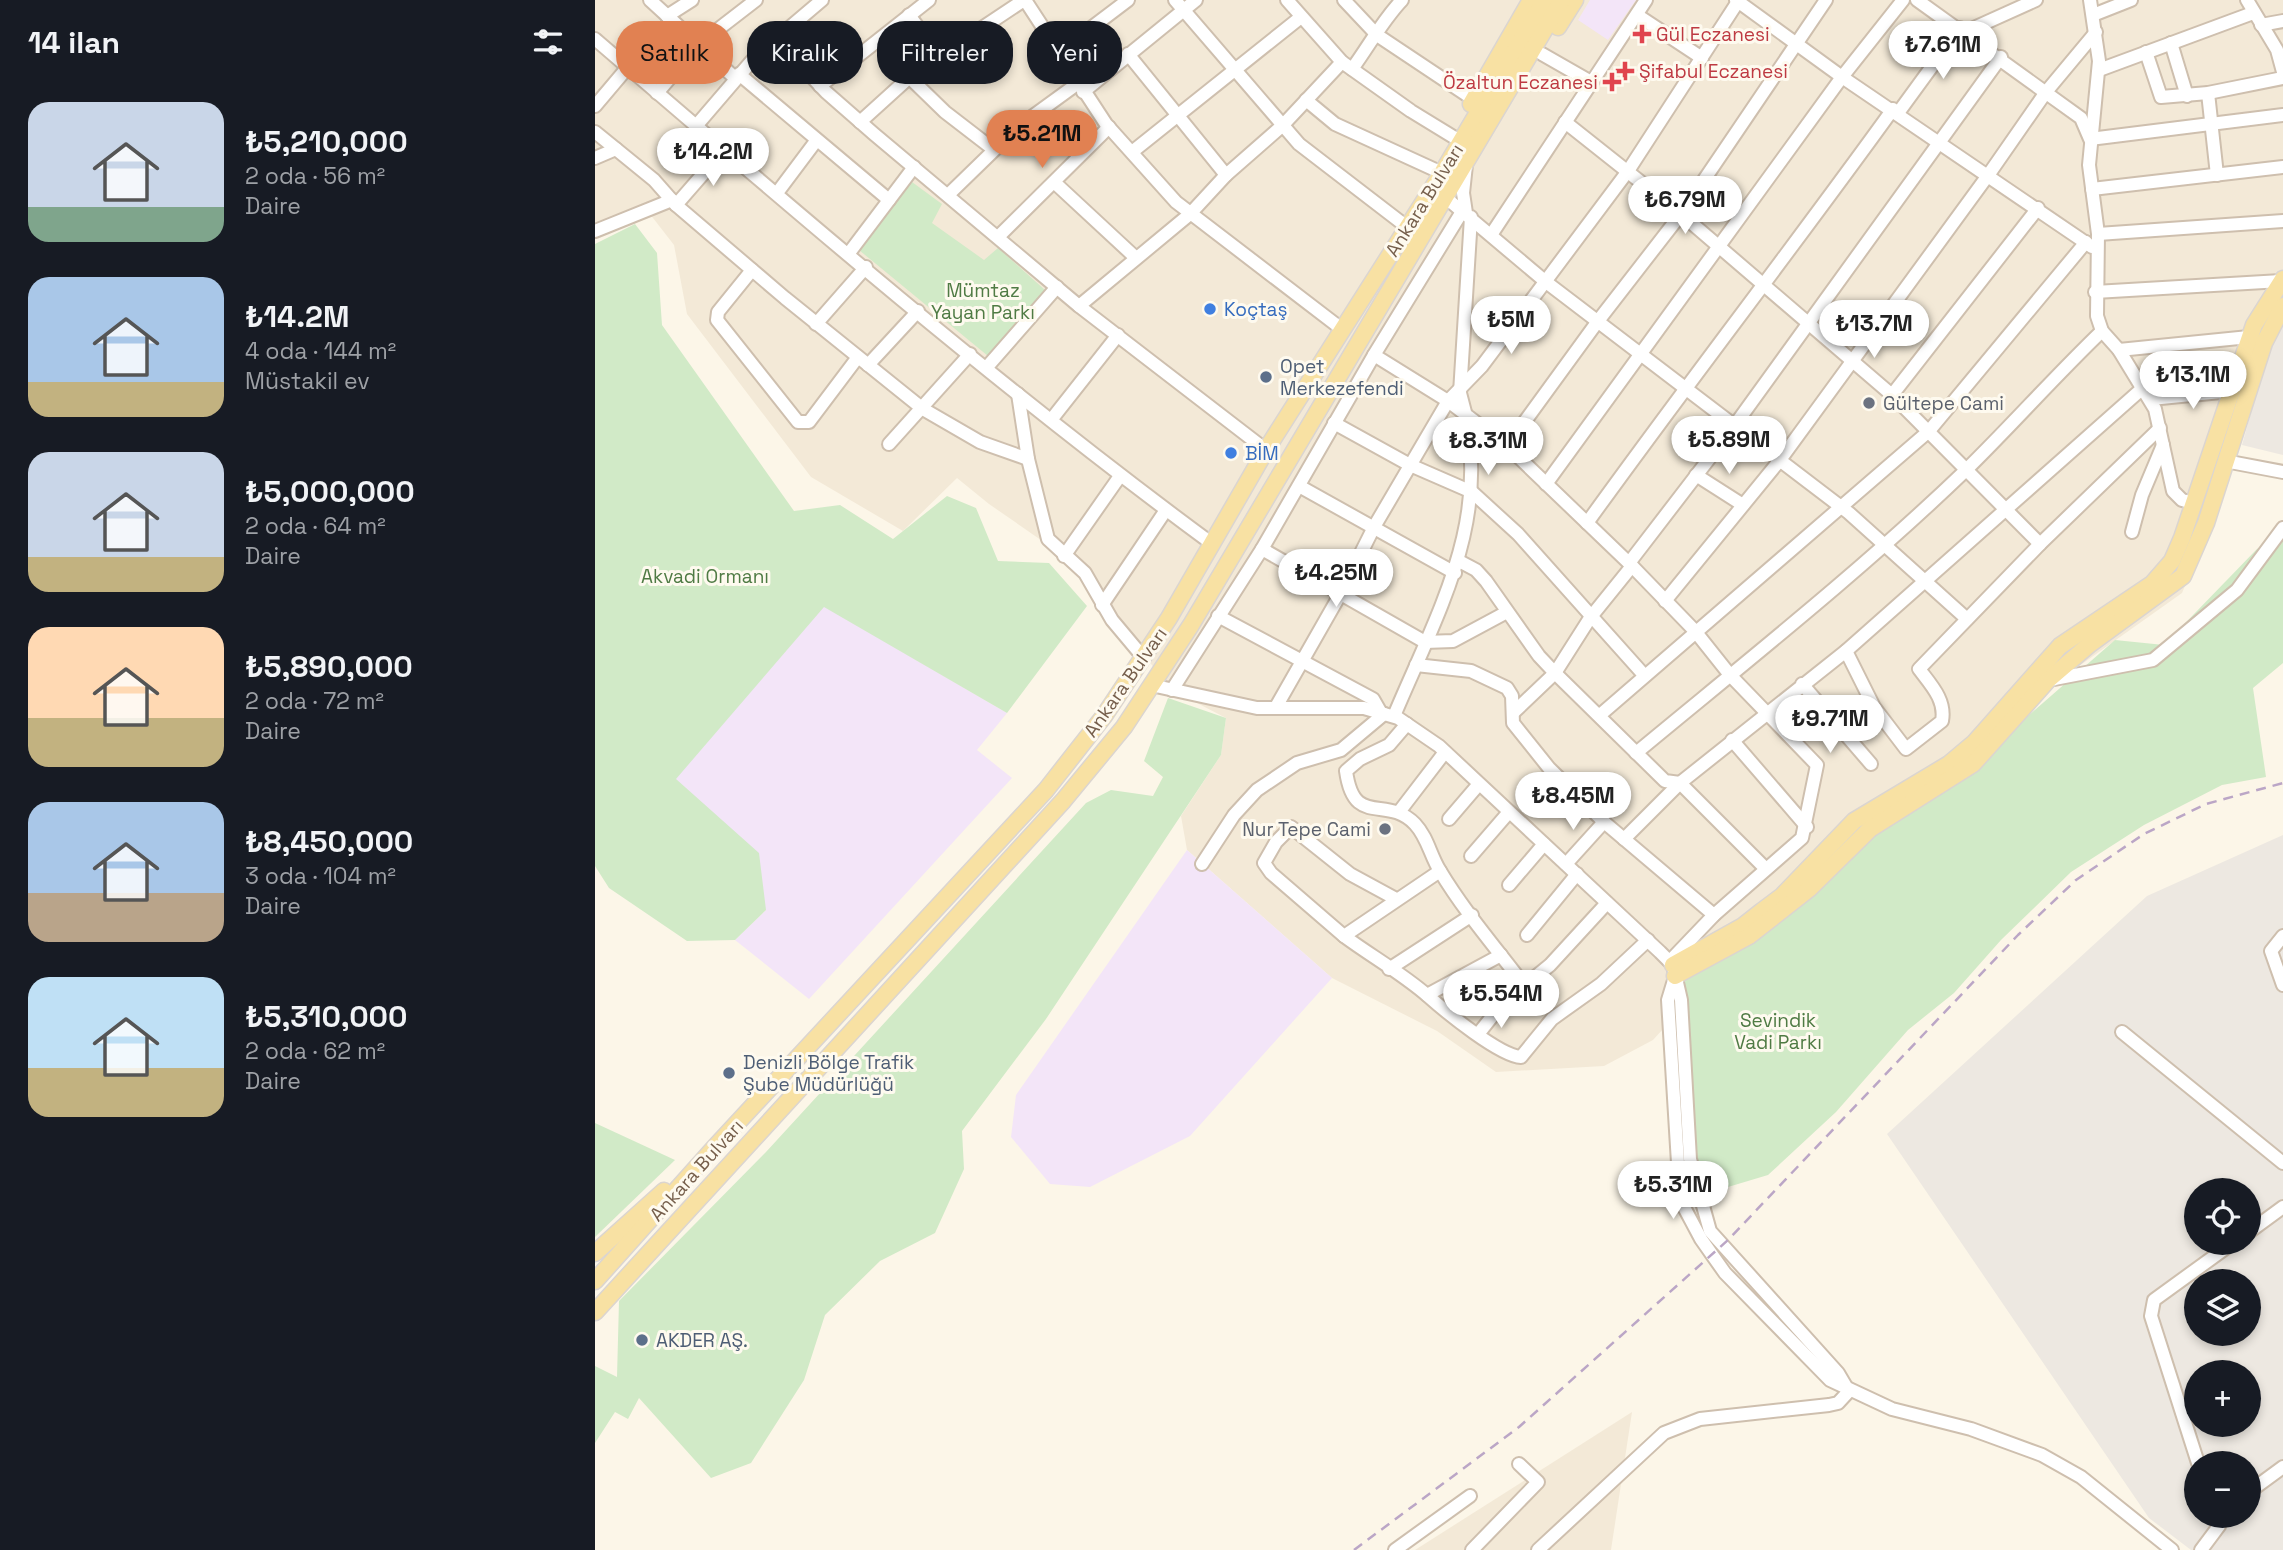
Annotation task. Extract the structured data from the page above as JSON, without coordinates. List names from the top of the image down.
{
  "streets": {
    "main road": ["Ankara Bulvarı"]
  },
  "parks": ["Mümtaz Yayan Parkı", "Akvadi Ormanı", "Sevindik Vadi Parkı"],
  "places": {
    "health": ["Gül Eczanesi", "Şifabul Eczanesi", "Özaltun Eczanesi"],
    "other": [
      "Koçtaş",
      "Opet Merkezefendi",
      "Gültepe Cami",
      "BİM",
      "Nur Tepe Cami",
      "Denizli Bölge Trafik Şube Müdürlüğü",
      "AKDER AŞ."
    ]
  },
  "page": {
    "heading": "14 ilan",
    "price": [
      "₺7.61M",
      "₺5.21M",
      "₺14.2M",
      "₺6.79M",
      "₺5M",
      "₺13.7M",
      "₺13.1M",
      "₺5.89M",
      "₺8.31M",
      "₺4.25M",
      "₺9.71M",
      "₺8.45M",
      "₺5.54M",
      "₺5.31M"
    ],
    "chip": [
      "Satılık",
      "Kiralık",
      "Filtreler",
      "Yeni"
    ],
    "list": [
      {
        "name": "₺5,210,000",
        "note": "2 oda · 56 m² · Daire"
      },
      {
        "name": "₺14.2M",
        "note": "4 oda · 144 m² · Müstakil ev"
      },
      {
        "name": "₺5,000,000",
        "note": "2 oda · 64 m² · Daire"
      },
      {
        "name": "₺5,890,000",
        "note": "2 oda · 72 m² · Daire"
      },
      {
        "name": "₺8,450,000",
        "note": "3 oda · 104 m² · Daire"
      },
      {
        "name": "₺5,310,000",
        "note": "2 oda · 62 m² · Daire"
      }
    ],
    "map_buttons": ["+", "−"]
  }
}
